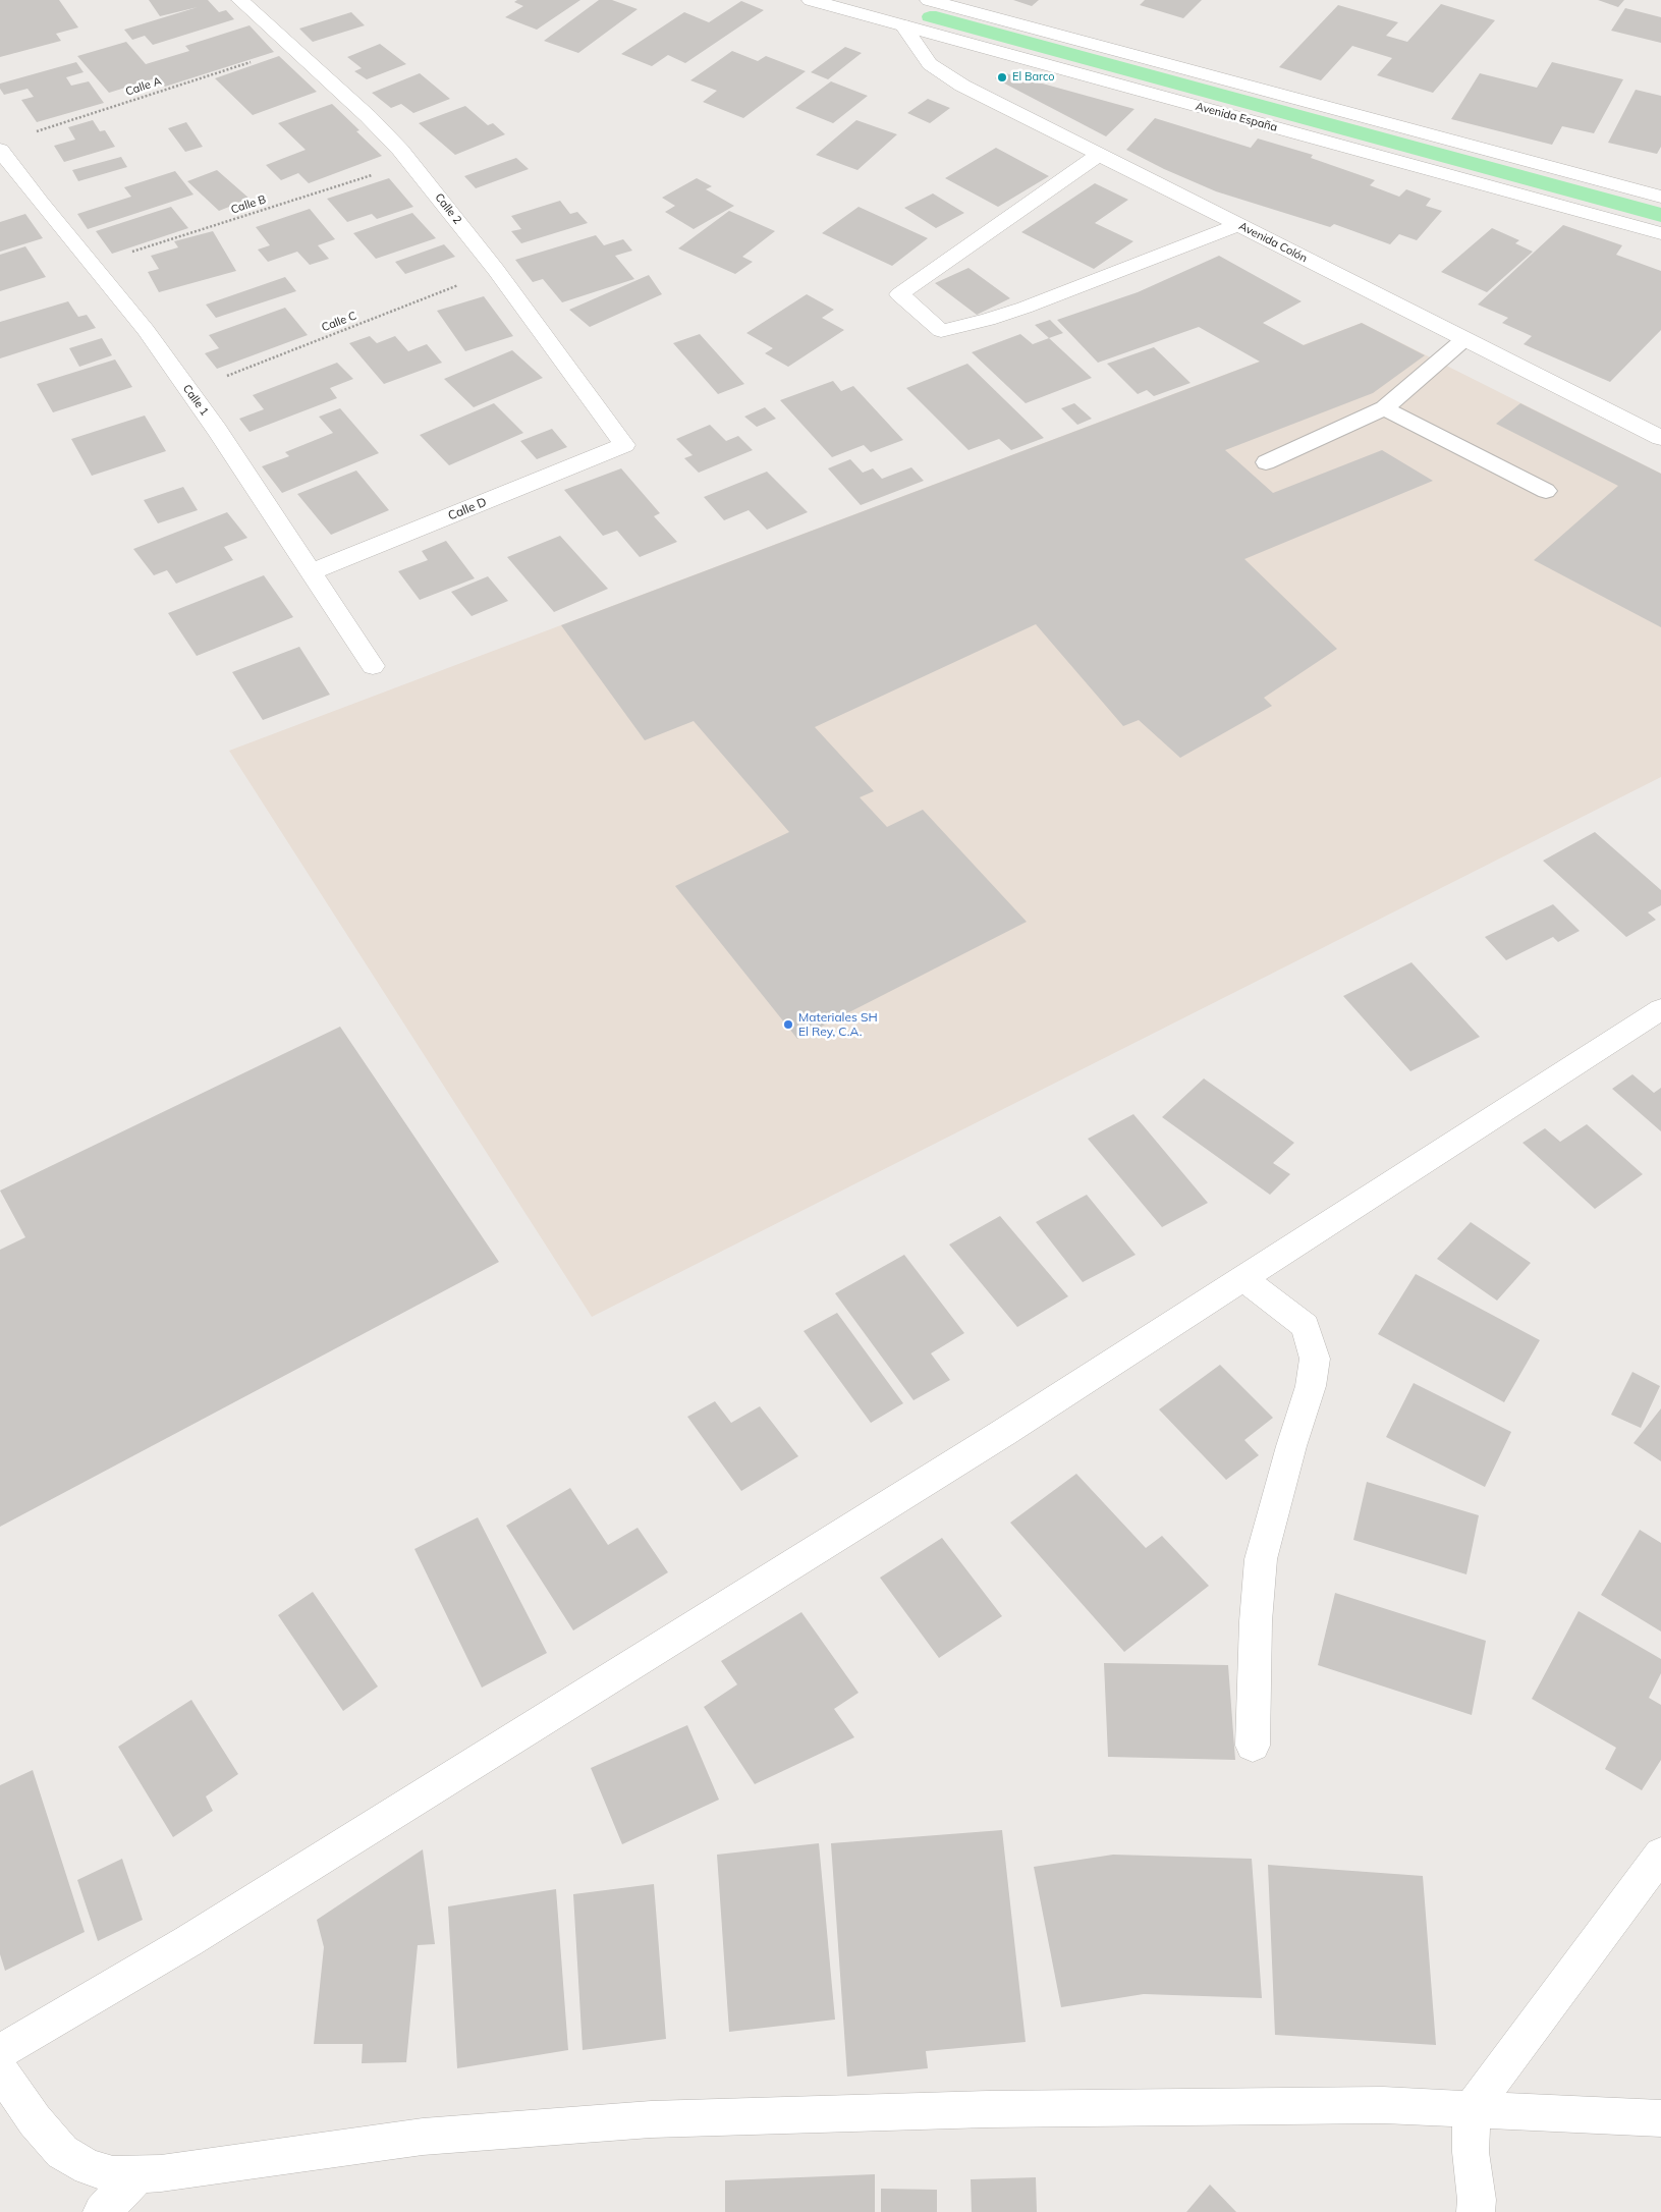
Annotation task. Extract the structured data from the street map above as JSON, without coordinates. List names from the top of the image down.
{
  "streets": {
    "street": [
      "Avenida España",
      "Calle 2",
      "Avenida Colón",
      "Calle 1",
      "Calle D"
    ],
    "path": ["Calle A", "Calle B", "Calle C"]
  },
  "crossings": [
    ["Calle A", "Calle 2"],
    ["Avenida España", "Avenida Colón"],
    ["Calle B", "Calle 2"],
    ["Calle B", "Calle 1"],
    ["Calle 2", "Calle C"],
    ["Calle 2", "Calle D"],
    ["Calle C", "Calle 1"],
    ["Calle 1", "Calle D"]
  ],
  "places": ["El Barco", "Materiales SH El Rey, C.A."]
}
